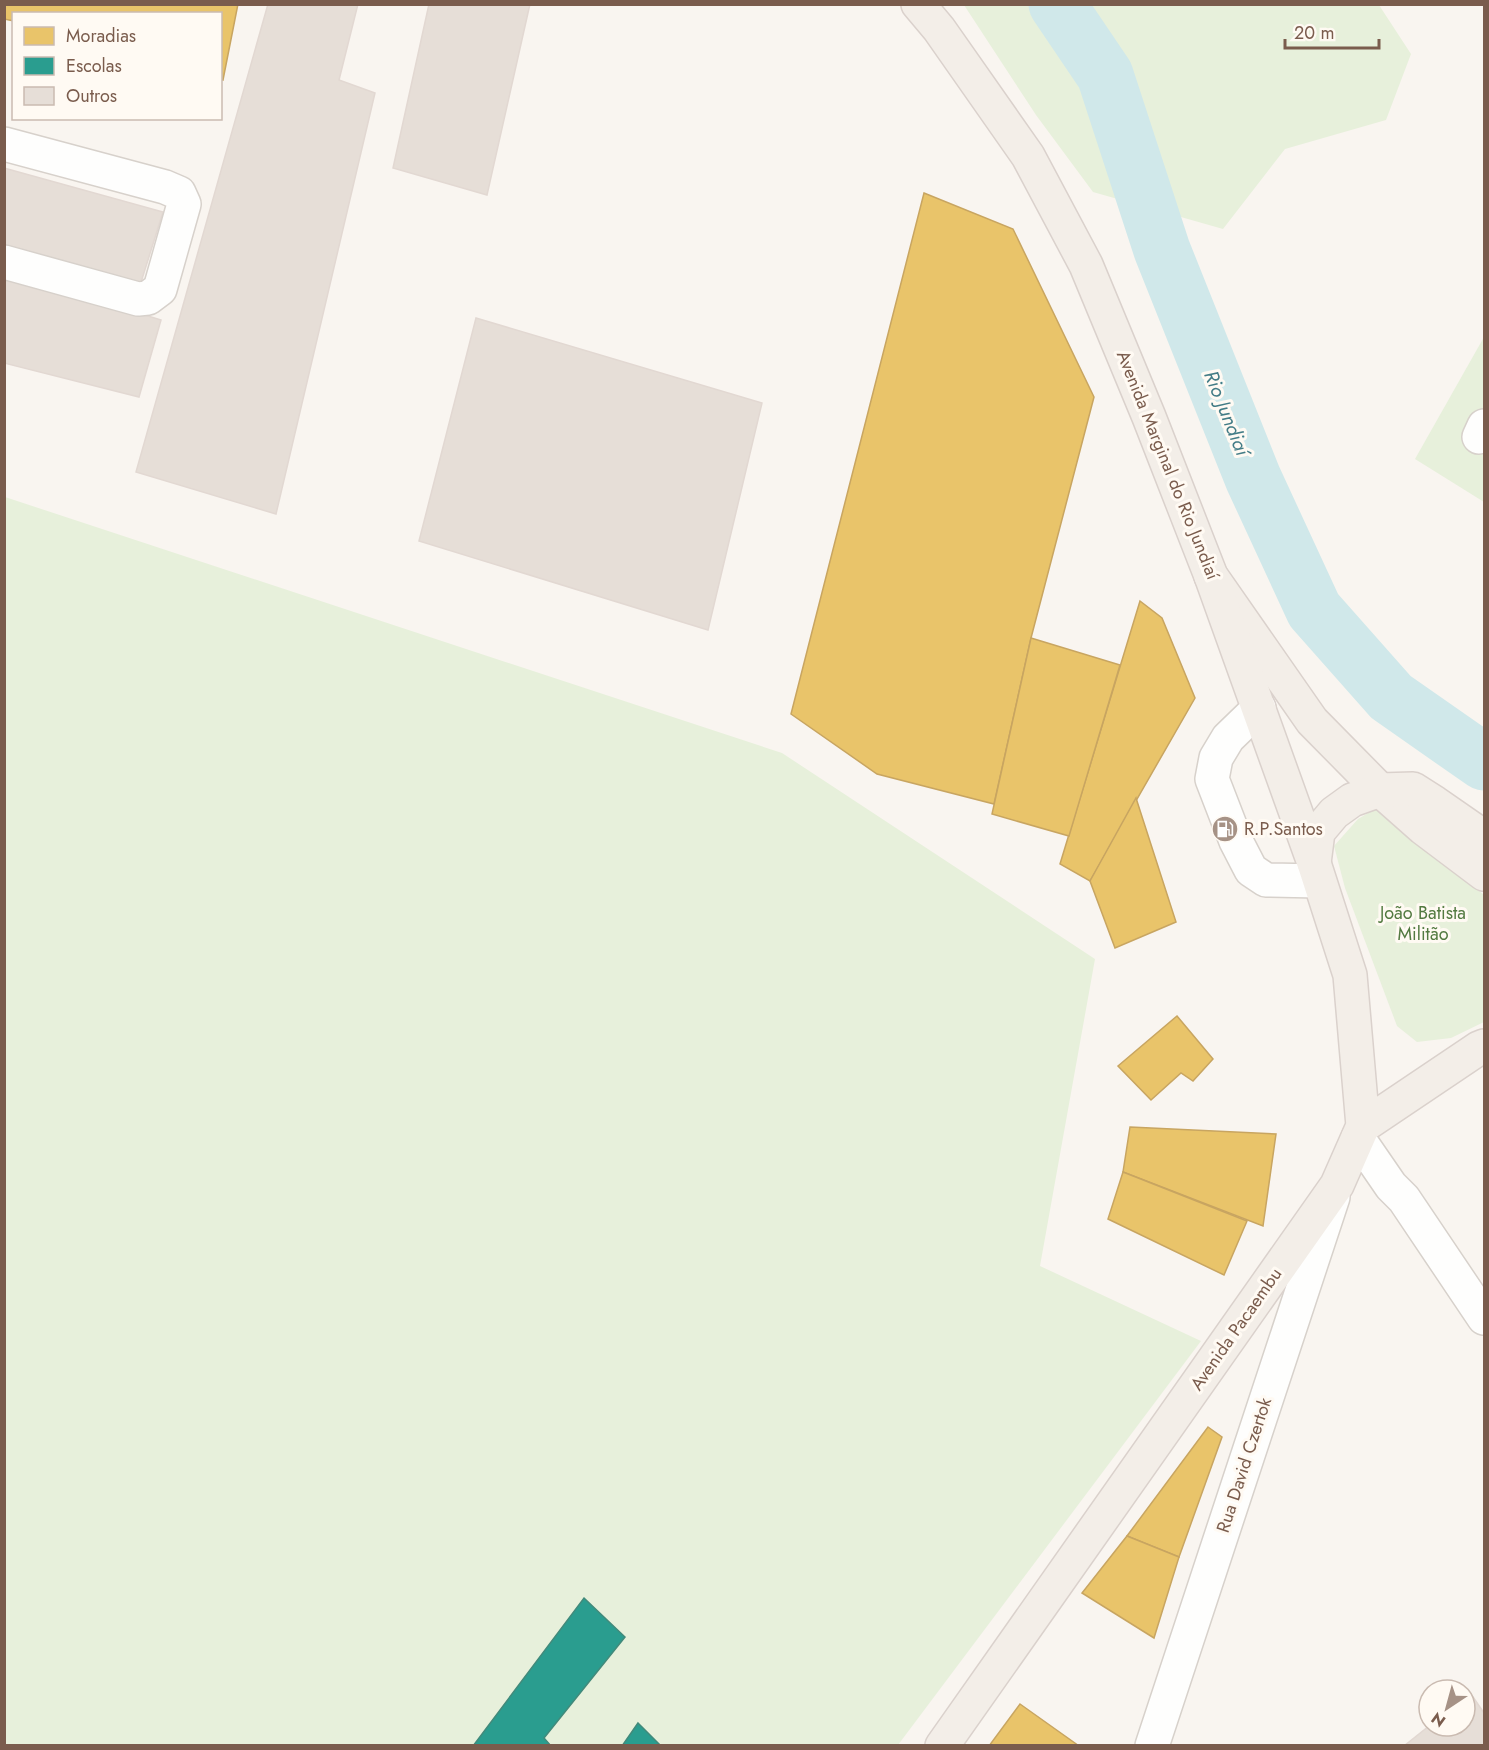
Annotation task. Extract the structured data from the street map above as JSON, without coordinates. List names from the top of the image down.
{
  "streets": {
    "main road": ["Avenida Marginal do Rio Jundiaí", "Avenida Pacaembu"],
    "street": ["Rua David Czertok"]
  },
  "crossings": [
    ["Avenida Marginal do Rio Jundiaí", "Avenida Pacaembu"],
    ["Avenida Pacaembu", "Rua David Czertok"]
  ],
  "water": ["Rio Jundiaí"],
  "parks": ["João Batista Militão"],
  "places": {
    "fuel station": ["R.P.Santos"]
  },
  "legend": ["Moradias", "Escolas", "Outros"],
  "scale_bar": "20 m",
  "north": "bottom left"
}
